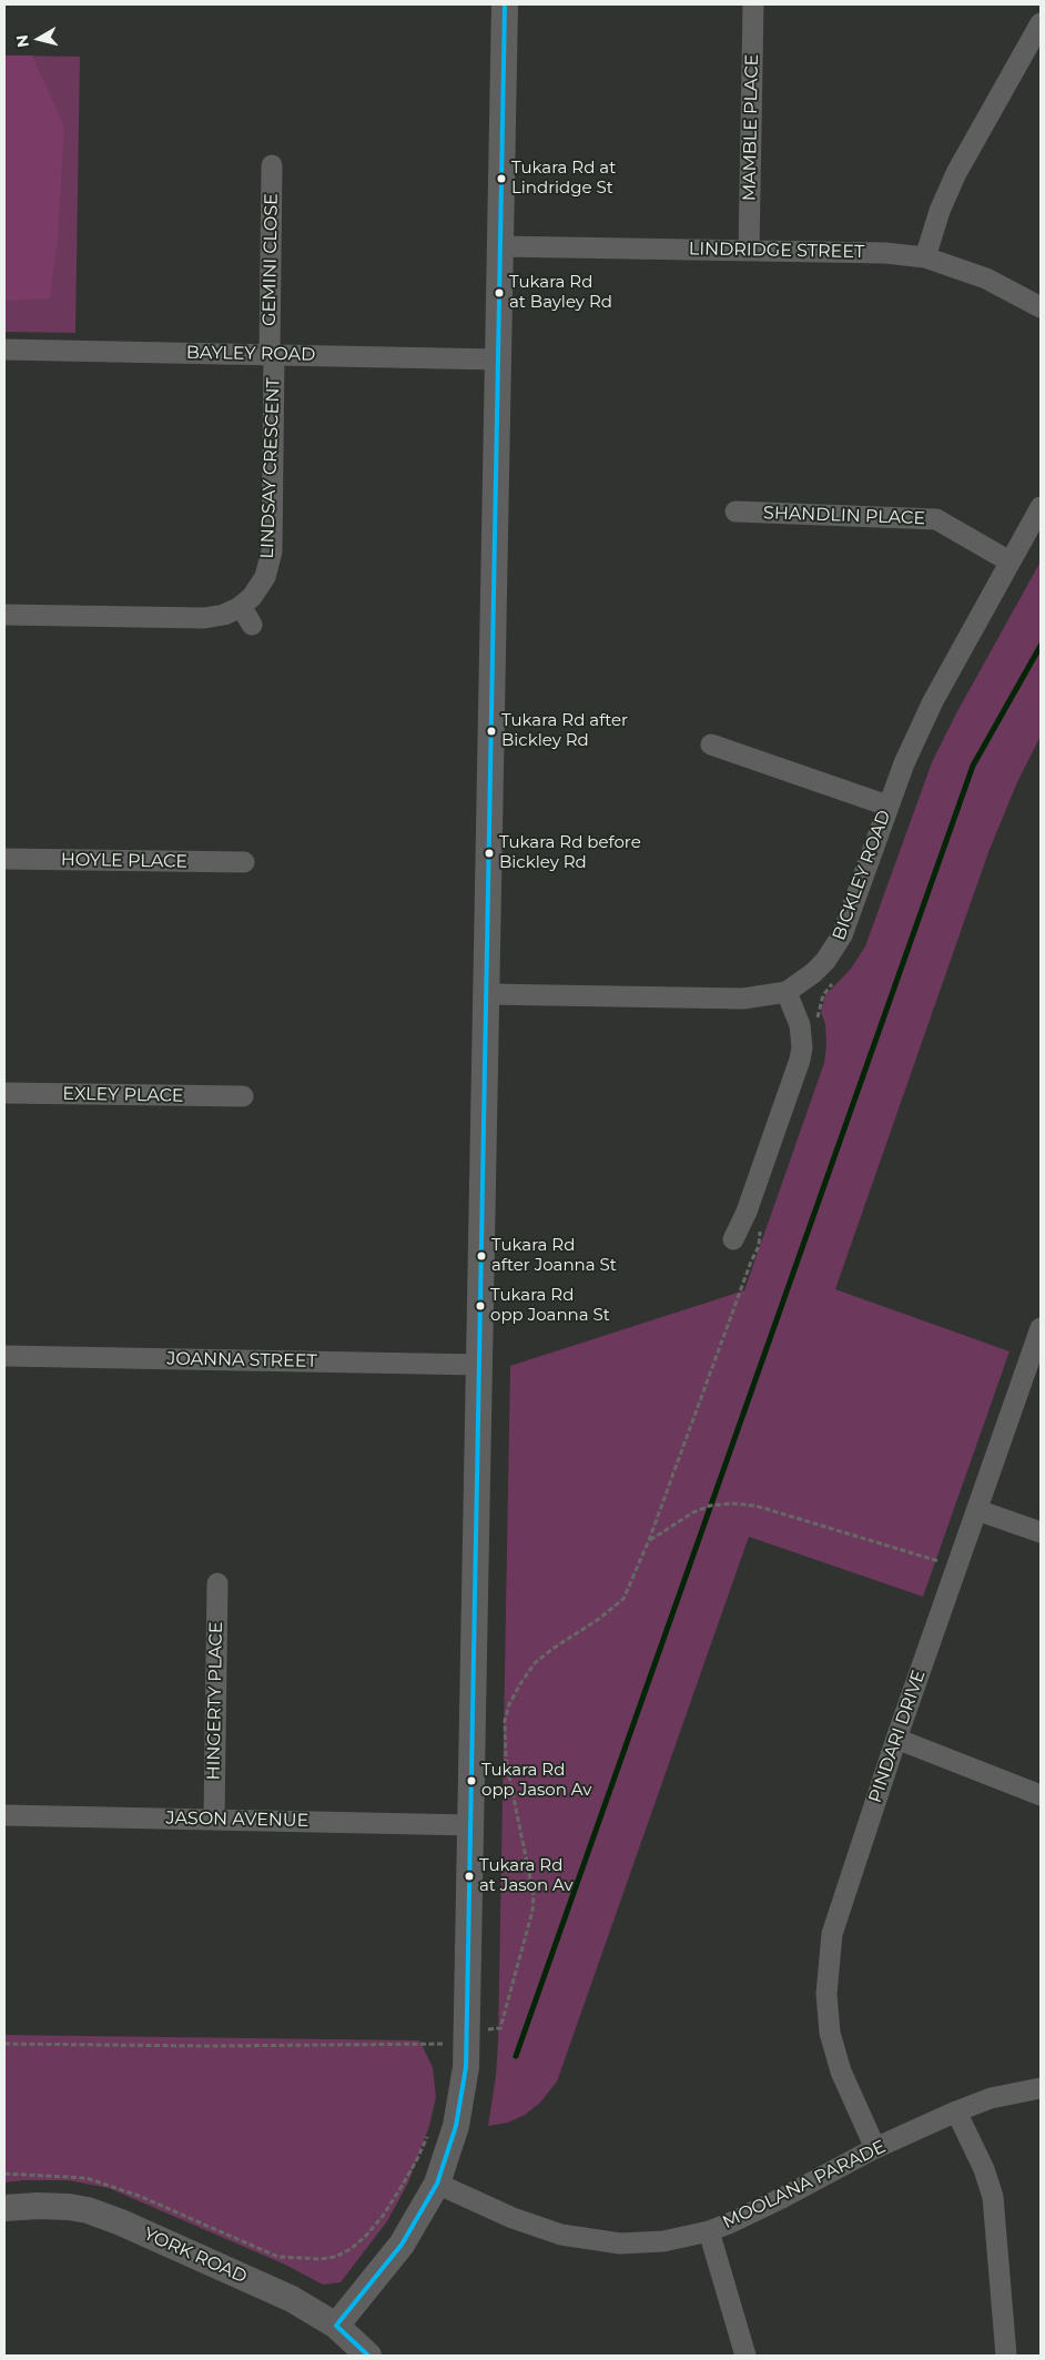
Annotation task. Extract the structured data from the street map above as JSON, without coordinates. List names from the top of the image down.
{
  "streets": {
    "street": [
      "MAMBLE PLACE",
      "LINDRIDGE STREET",
      "GEMINI CLOSE",
      "BAYLEY ROAD",
      "LINDSAY CRESCENT",
      "SHANDLIN PLACE",
      "HOYLE PLACE",
      "BICKLEY ROAD",
      "EXLEY PLACE",
      "JOANNA STREET",
      "HINGERTY PLACE",
      "PINDARI DRIVE",
      "JASON AVENUE",
      "MOOLANA PARADE",
      "YORK ROAD"
    ]
  },
  "crossings": [
    ["MAMBLE PLACE", "LINDRIDGE STREET"],
    ["GEMINI CLOSE", "BAYLEY ROAD"],
    ["GEMINI CLOSE", "LINDSAY CRESCENT"],
    ["BAYLEY ROAD", "LINDSAY CRESCENT"],
    ["SHANDLIN PLACE", "BICKLEY ROAD"],
    ["HINGERTY PLACE", "JASON AVENUE"],
    ["PINDARI DRIVE", "MOOLANA PARADE"]
  ],
  "places": [
    "Tukara Rd at Lindridge St",
    "Tukara Rd at Bayley Rd",
    "Tukara Rd after Bickley Rd",
    "Tukara Rd before Bickley Rd",
    "Tukara Rd after Joanna St",
    "Tukara Rd opp Joanna St",
    "Tukara Rd opp Jason Av",
    "Tukara Rd at Jason Av"
  ],
  "north": "left"
}
